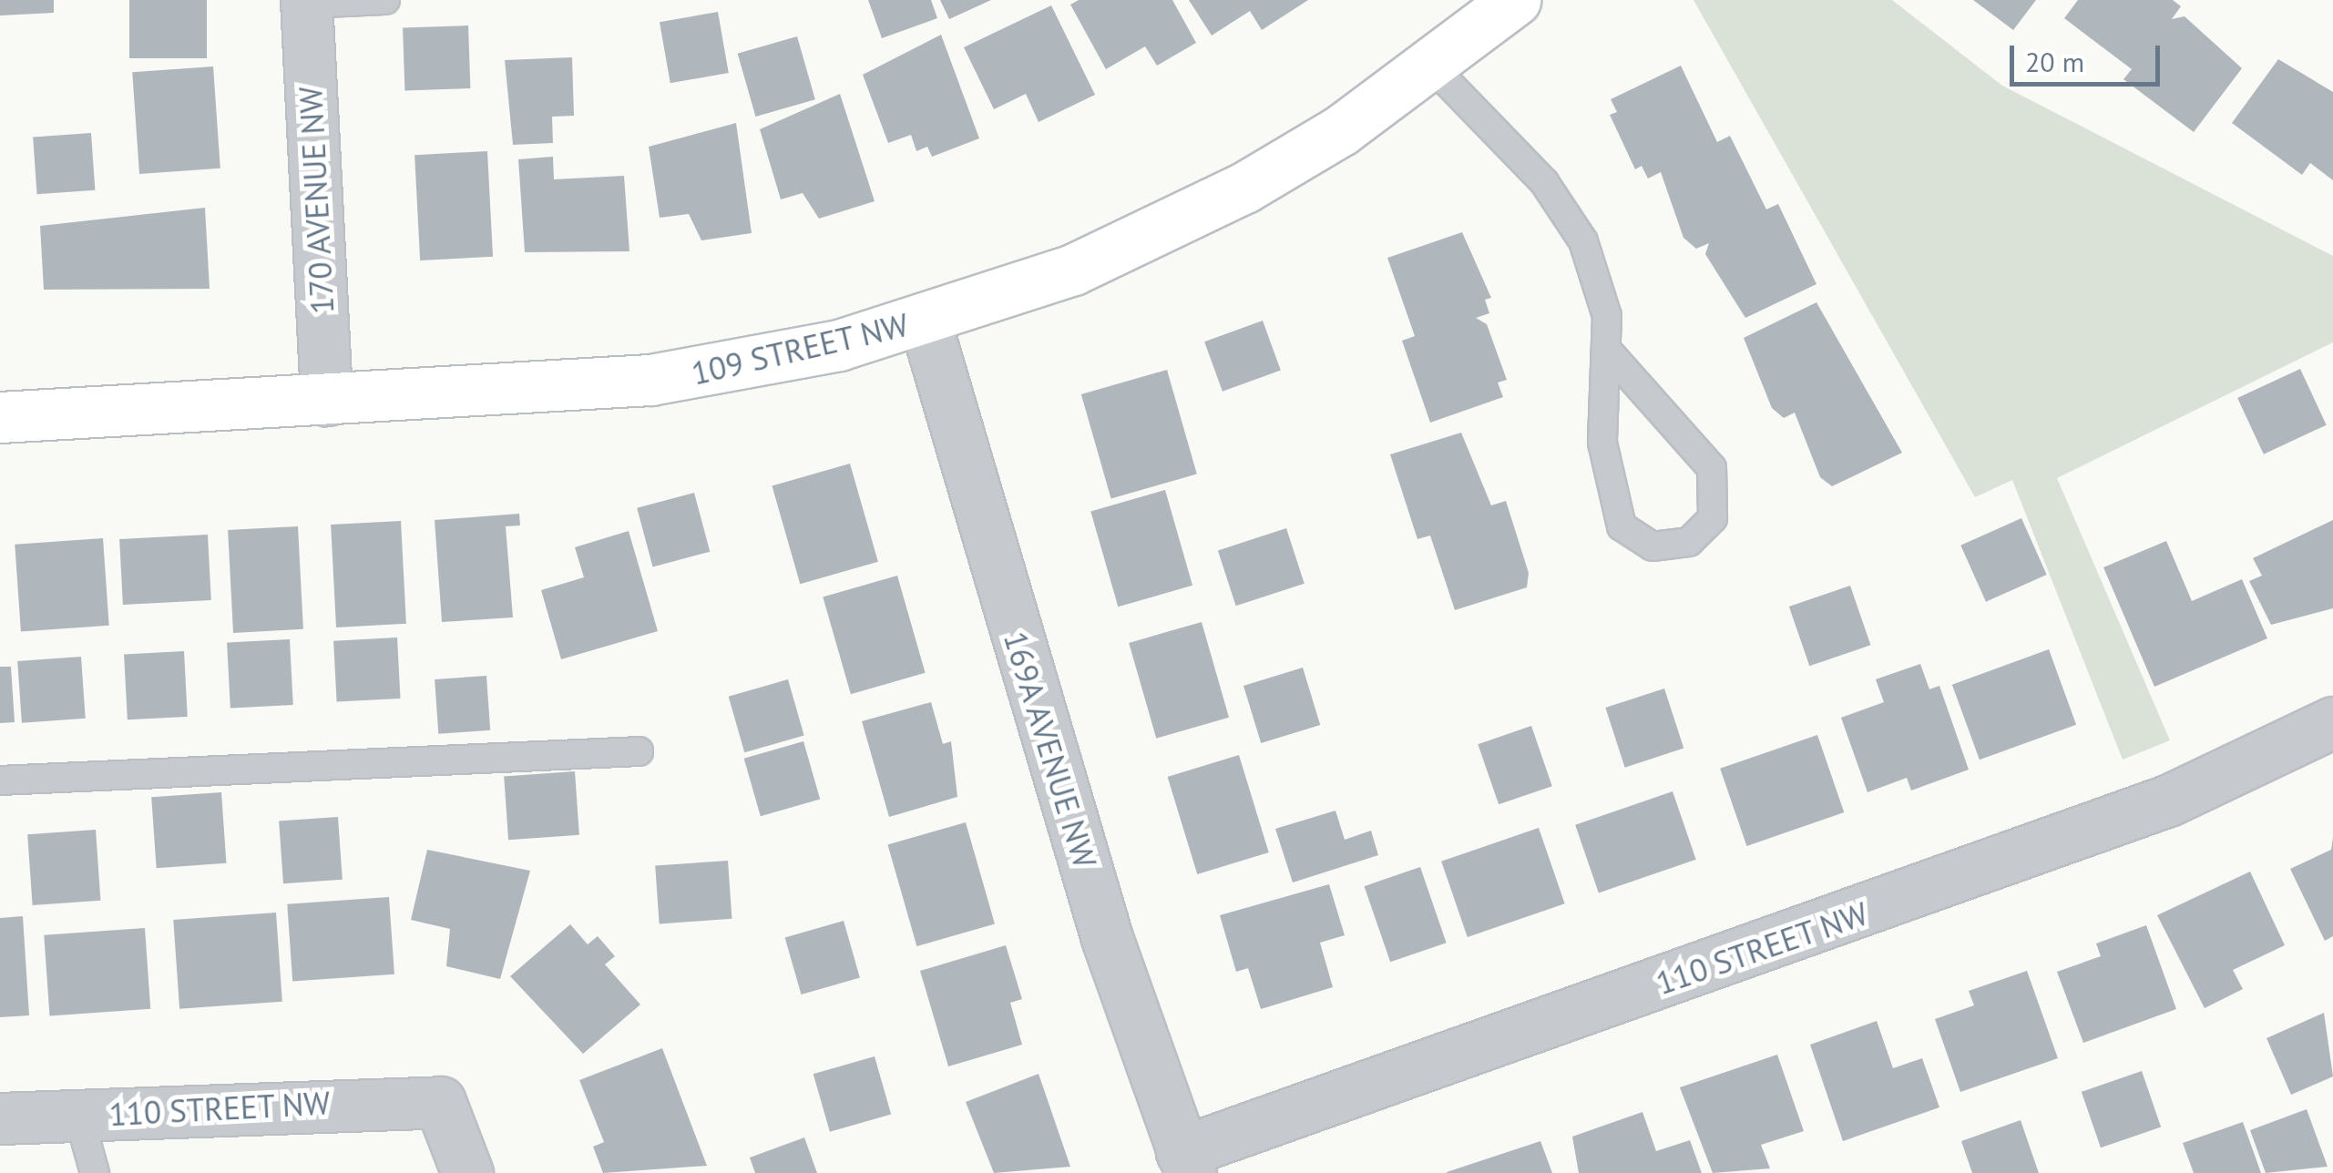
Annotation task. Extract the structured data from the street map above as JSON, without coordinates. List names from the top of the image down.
{
  "streets": {
    "street": [
      "170 AVENUE NW",
      "109 STREET NW",
      "169A AVENUE NW",
      "110 STREET NW"
    ]
  },
  "crossings": [
    ["170 AVENUE NW", "109 STREET NW"],
    ["109 STREET NW", "169A AVENUE NW"],
    ["169A AVENUE NW", "110 STREET NW"]
  ],
  "scale_bar": "20 m"
}
